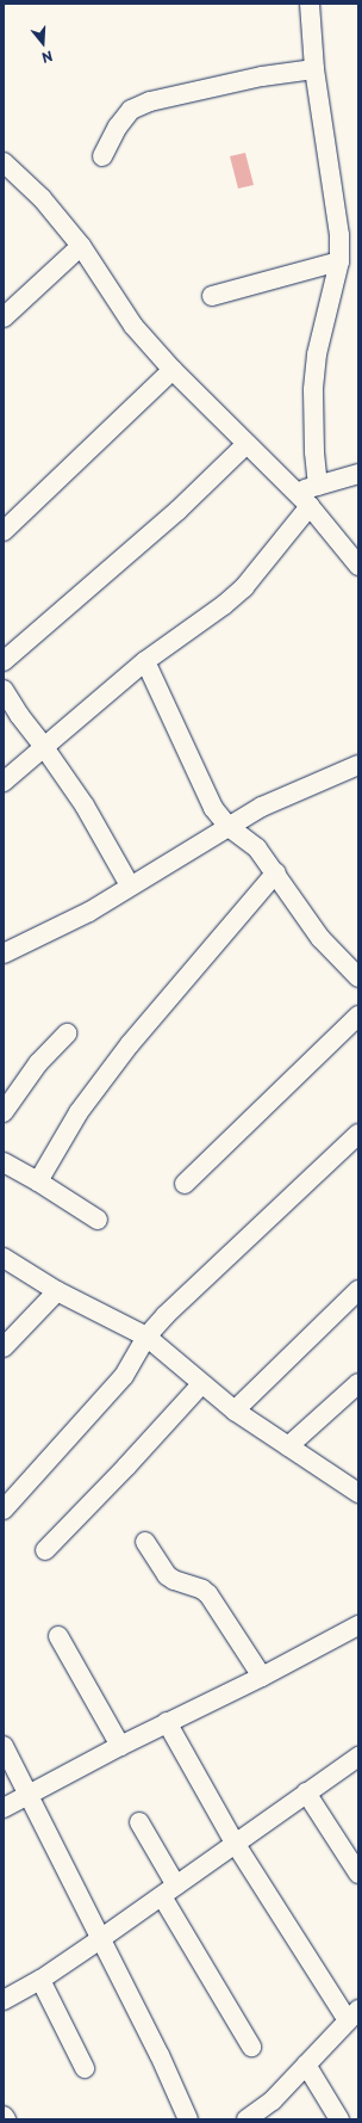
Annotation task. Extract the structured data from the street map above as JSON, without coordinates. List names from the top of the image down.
{
  "north": "bottom"
}
